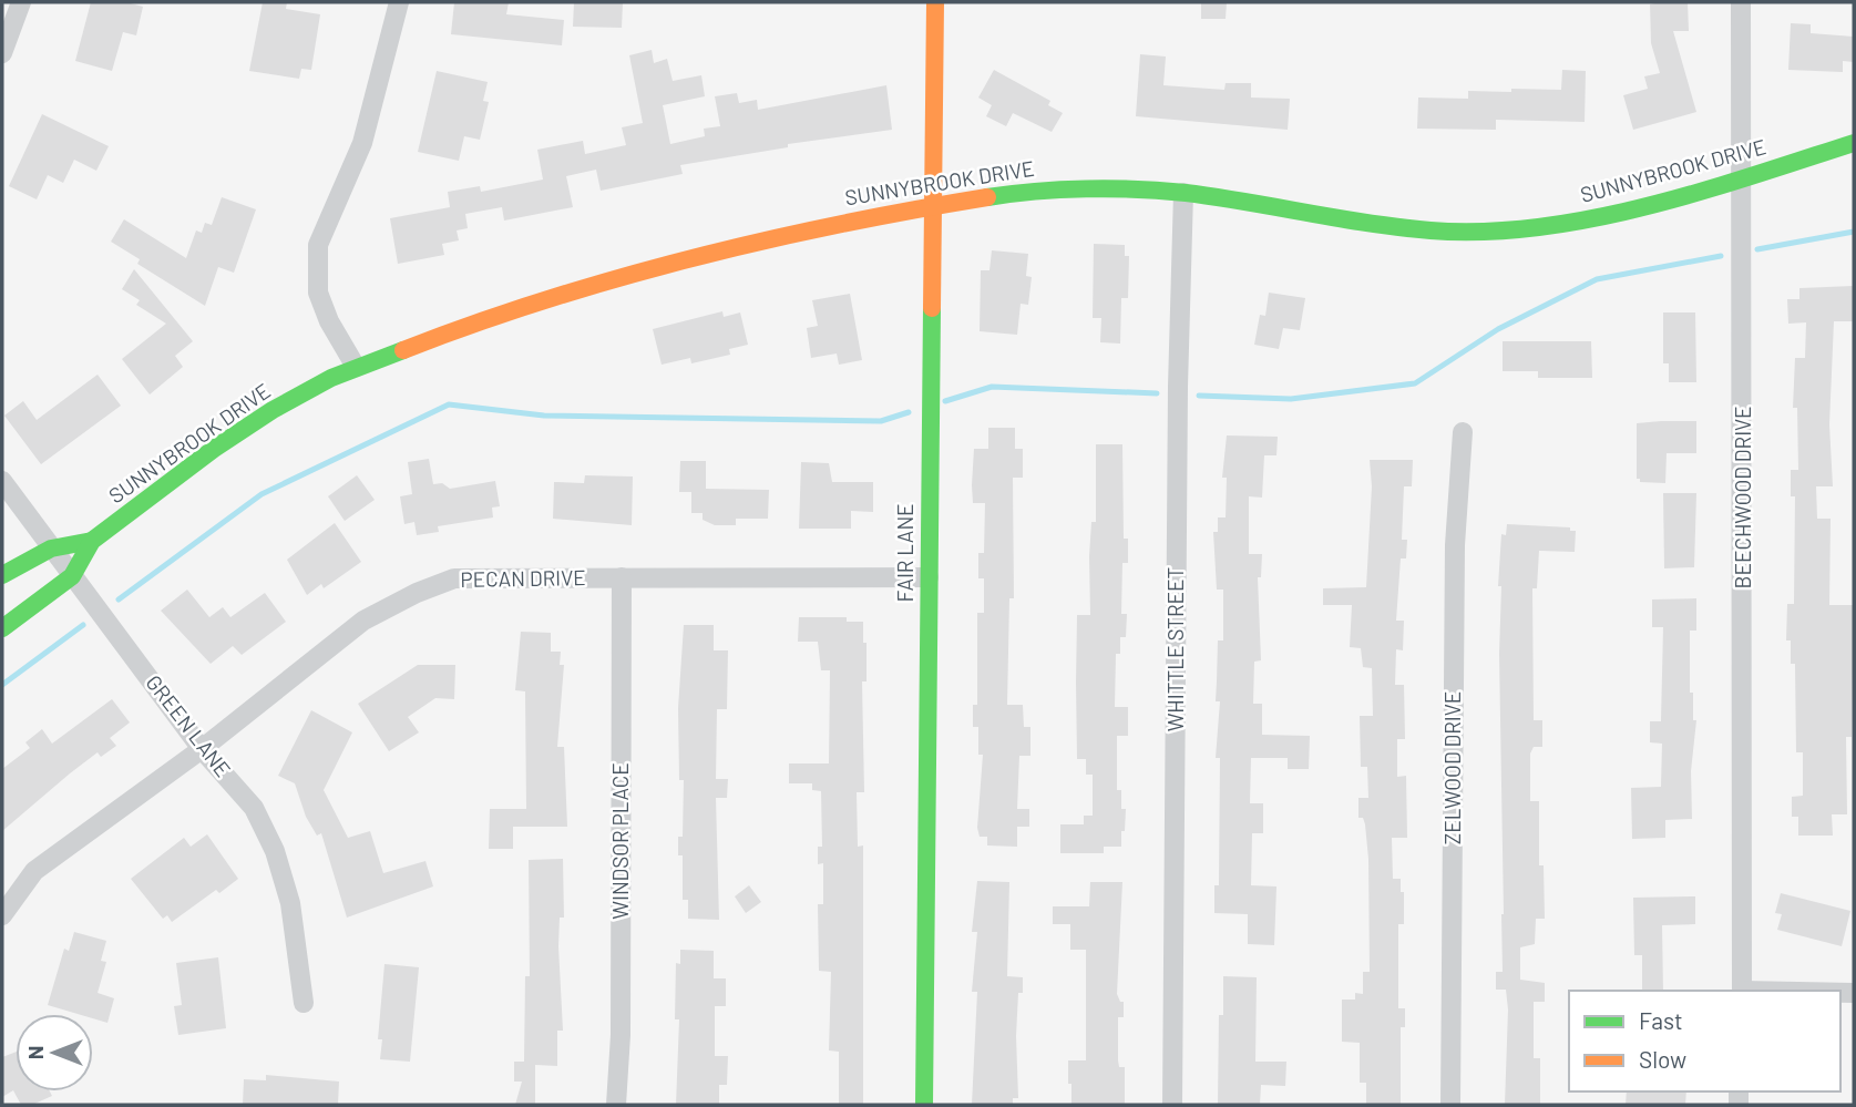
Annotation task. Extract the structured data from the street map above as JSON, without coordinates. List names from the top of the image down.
{
  "streets": {
    "main road": ["SUNNYBROOK DRIVE", "FAIR LANE"],
    "street": [
      "BEECHWOOD DRIVE",
      "PECAN DRIVE",
      "WHITTLE STREET",
      "GREEN LANE",
      "ZELWOOD DRIVE",
      "WINDSOR PLACE"
    ]
  },
  "crossings": [
    ["SUNNYBROOK DRIVE", "BEECHWOOD DRIVE"],
    ["SUNNYBROOK DRIVE", "FAIR LANE"],
    ["SUNNYBROOK DRIVE", "WHITTLE STREET"],
    ["SUNNYBROOK DRIVE", "GREEN LANE"],
    ["FAIR LANE", "PECAN DRIVE"],
    ["PECAN DRIVE", "GREEN LANE"],
    ["PECAN DRIVE", "WINDSOR PLACE"]
  ],
  "legend": ["Fast", "Slow"],
  "north": "left"
}
